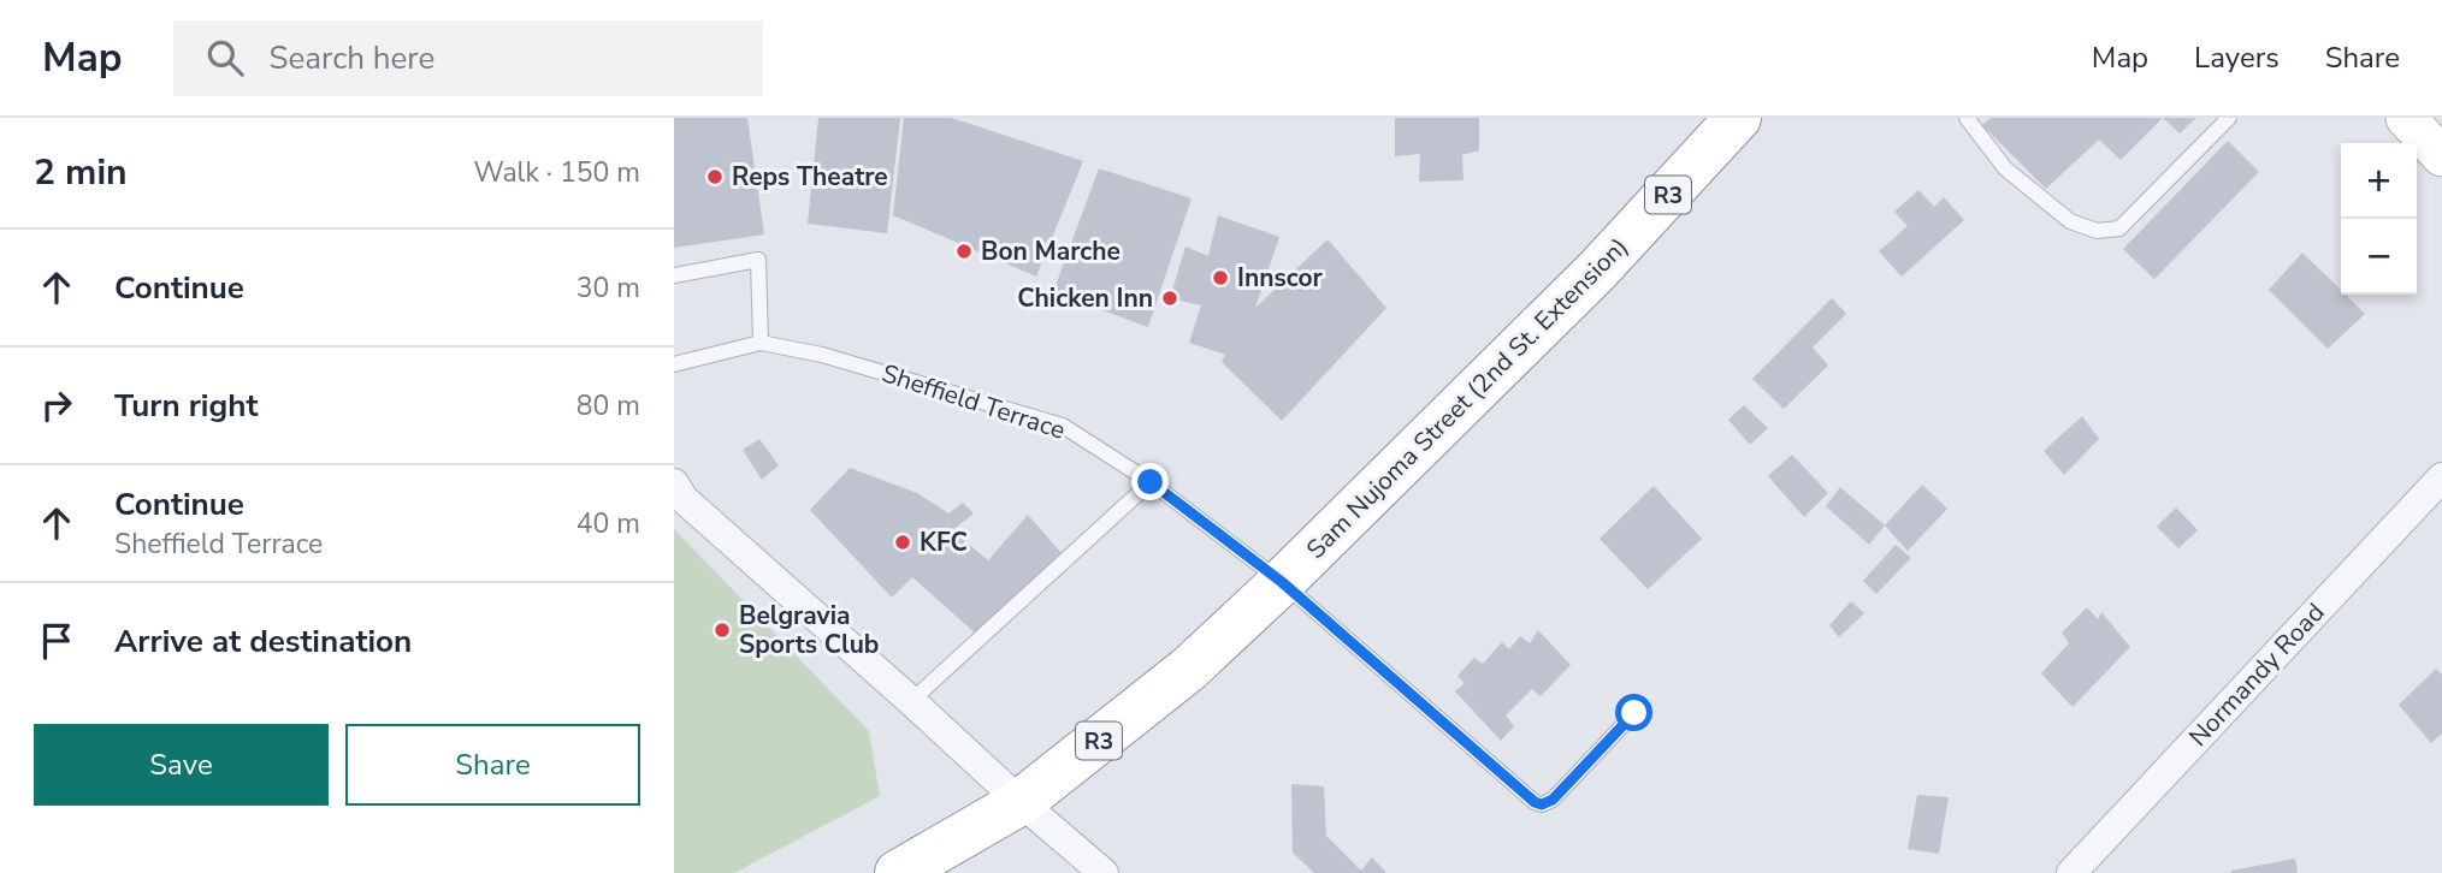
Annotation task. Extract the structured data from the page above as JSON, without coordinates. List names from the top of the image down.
{
  "streets": {
    "highway": ["R3", "Sam Nujoma Street (2nd St. Extension)"],
    "street": ["Normandy Road"],
    "lane": ["Sheffield Terrace"]
  },
  "crossings": [
    ["Sam Nujoma Street (2nd St. Extension)", "Sheffield Terrace"]
  ],
  "places": [
    "Reps Theatre",
    "Bon Marche",
    "Innscor",
    "Chicken Inn",
    "KFC",
    "Belgravia Sports Club"
  ],
  "page": {
    "header": "Map",
    "search": "Search here",
    "nav": ["Map", "Layers", "Share"],
    "heading": ["2 min", "Walk · 150 m"],
    "map_buttons": ["+", "−"],
    "list": [
      ["Continue", "30 m"],
      ["Turn right", "80 m"],
      ["Continue", "Sheffield Terrace", "40 m"],
      "Arrive at destination"
    ],
    "buttons": ["Save", "Share"]
  }
}
